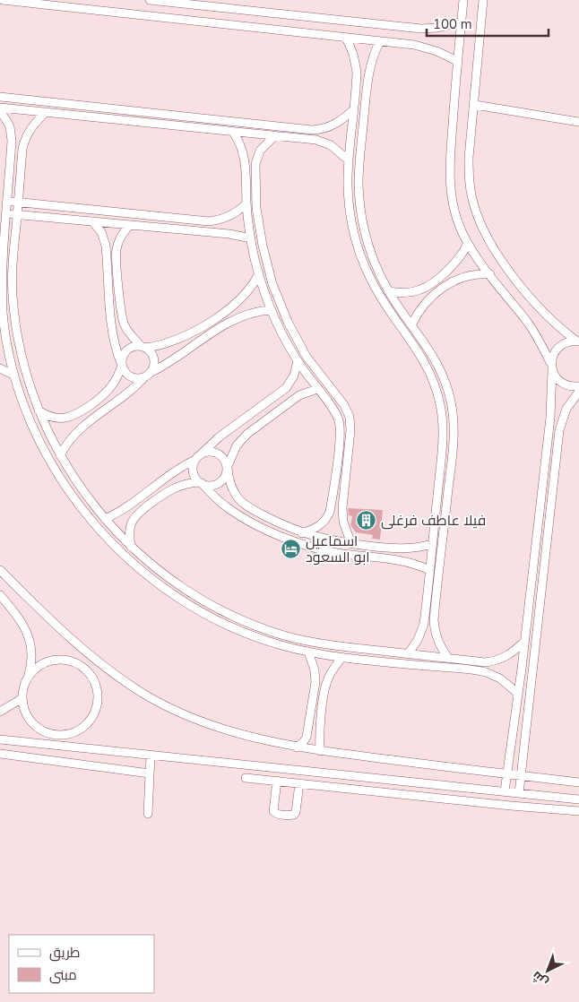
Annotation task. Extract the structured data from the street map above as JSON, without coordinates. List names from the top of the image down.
{
  "places": {
    "building": ["فيلا عاطف فرغلى"],
    "hotel": ["اسماعيل ابو السعود"]
  },
  "legend": ["طريق", "مبنى"],
  "scale_bar": "100 m",
  "north": "bottom left"
}
